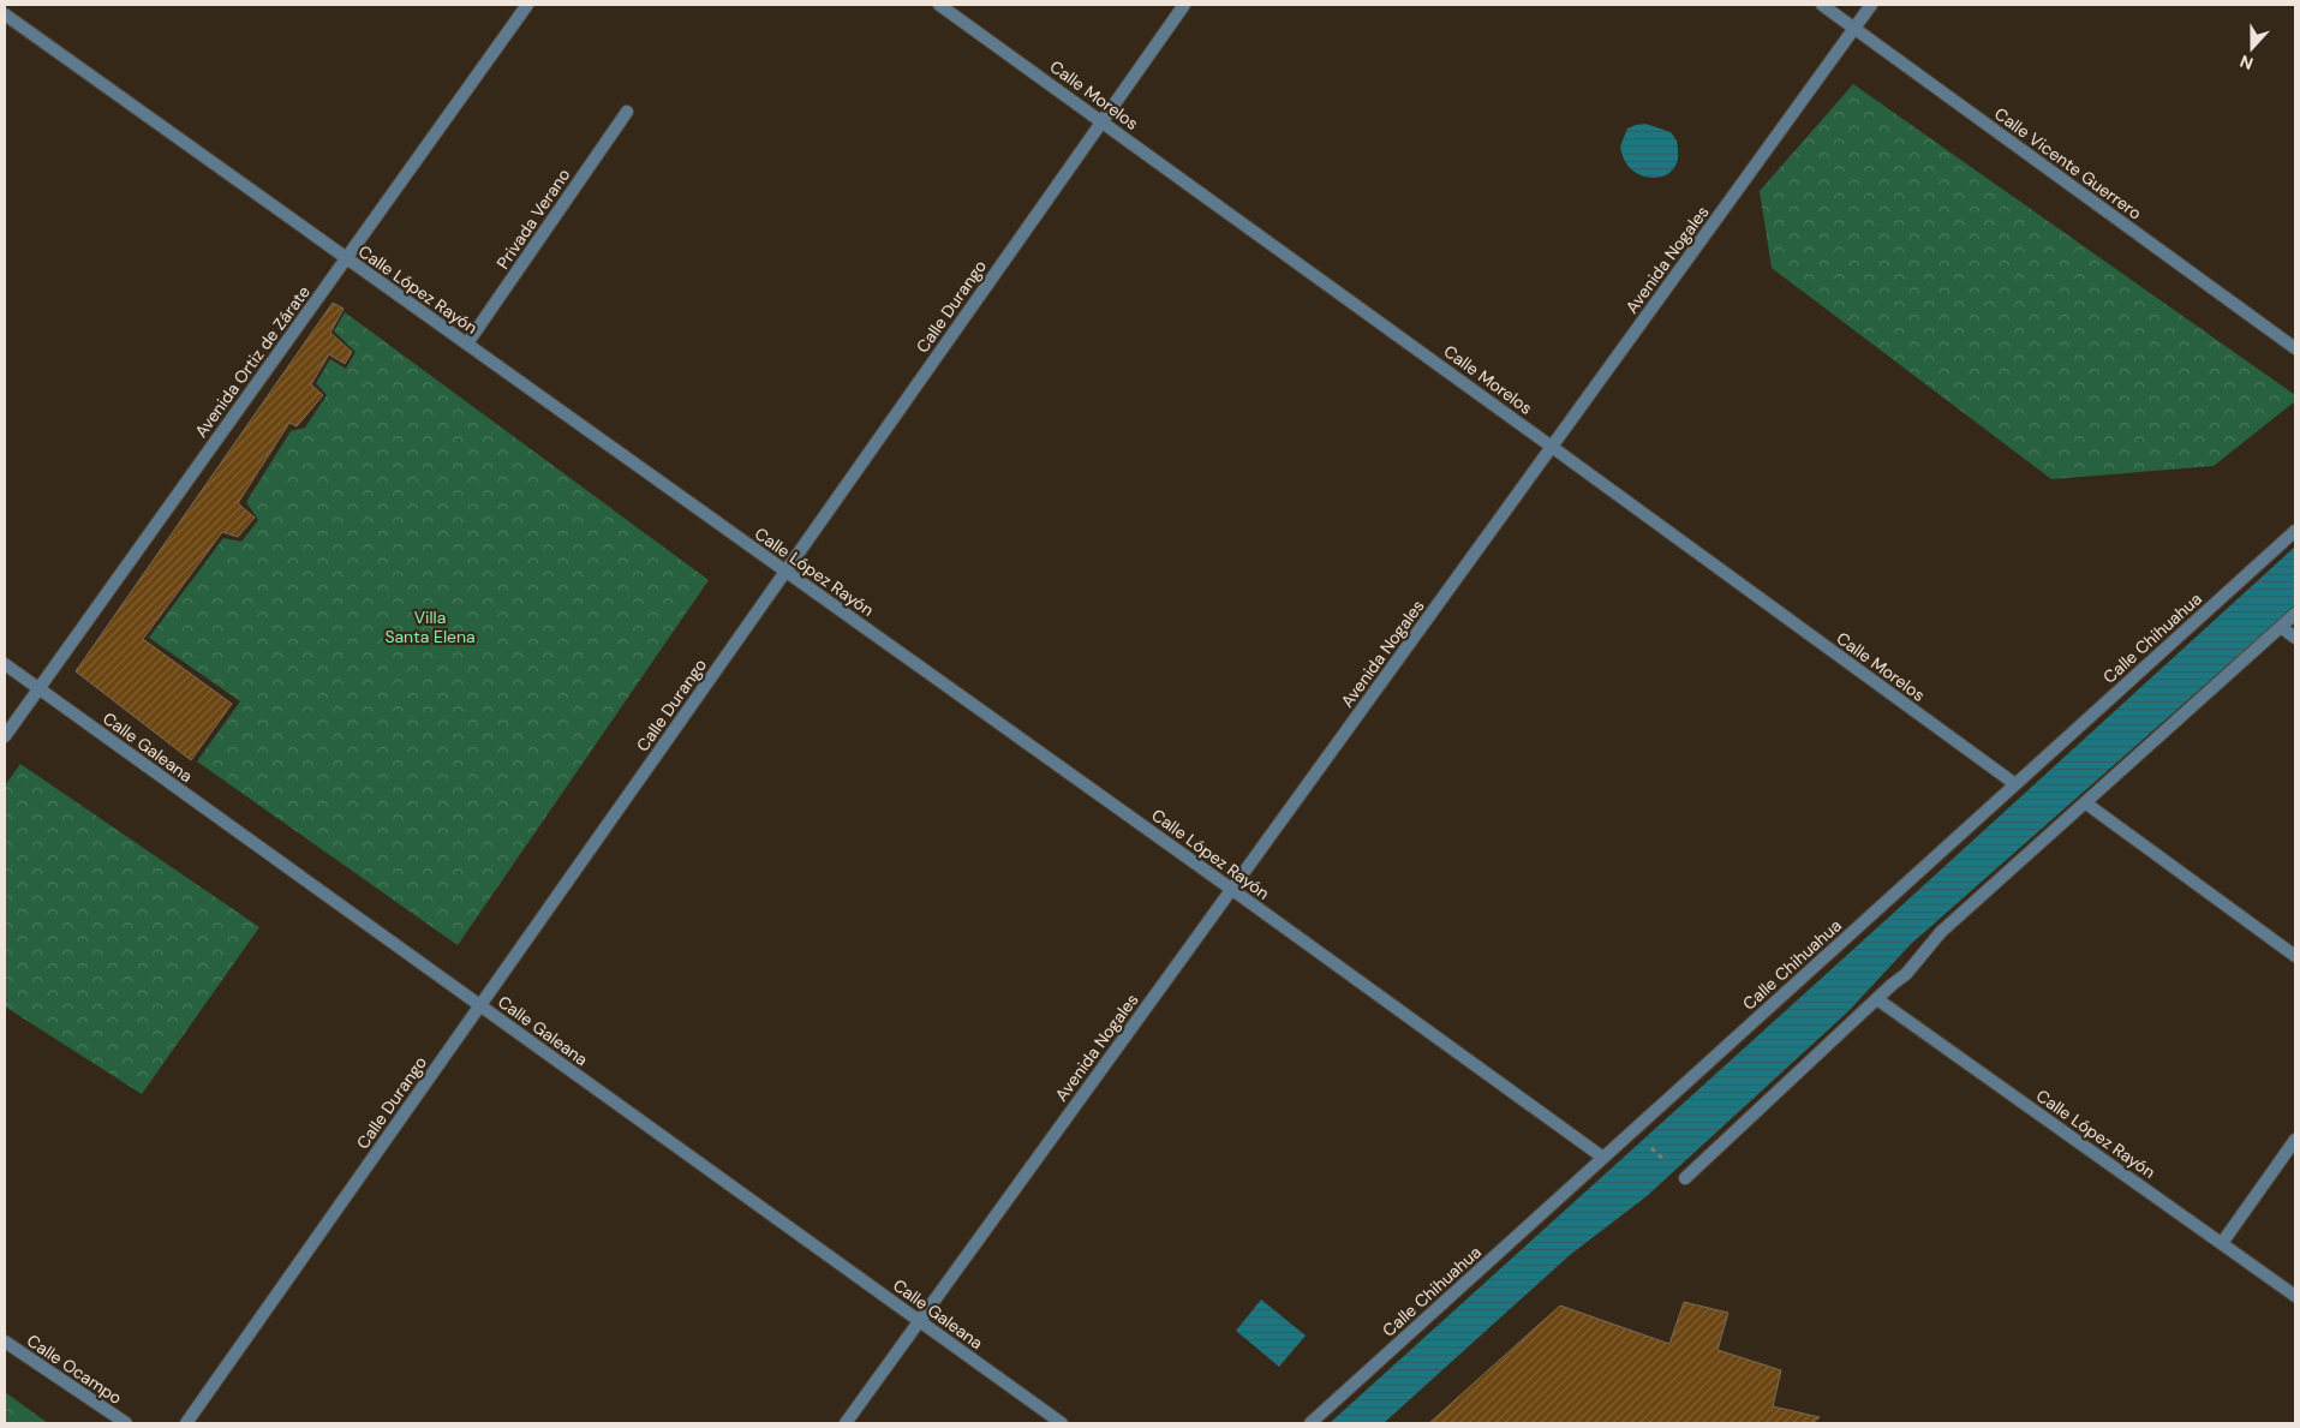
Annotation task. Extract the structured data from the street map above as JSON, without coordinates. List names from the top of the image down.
{
  "streets": {
    "street": [
      "Calle Morelos",
      "Calle Vicente Guerrero",
      "Privada Verano",
      "Avenida Nogales",
      "Calle López Rayón",
      "Calle Durango",
      "Avenida Ortiz de Zárate",
      "Calle Chihuahua",
      "Calle Galeana",
      "Calle Ocampo"
    ]
  },
  "crossings": [
    ["Calle Morelos", "Avenida Nogales"],
    ["Calle Morelos", "Calle Durango"],
    ["Calle Morelos", "Calle Chihuahua"],
    ["Calle Vicente Guerrero", "Avenida Nogales"],
    ["Privada Verano", "Calle López Rayón"],
    ["Avenida Nogales", "Calle López Rayón"],
    ["Avenida Nogales", "Calle Galeana"],
    ["Calle López Rayón", "Calle Durango"],
    ["Calle López Rayón", "Avenida Ortiz de Zárate"],
    ["Calle López Rayón", "Calle Chihuahua"],
    ["Calle Durango", "Calle Galeana"],
    ["Avenida Ortiz de Zárate", "Calle Galeana"]
  ],
  "parks": ["Villa Santa Elena"],
  "north": "bottom"
}
